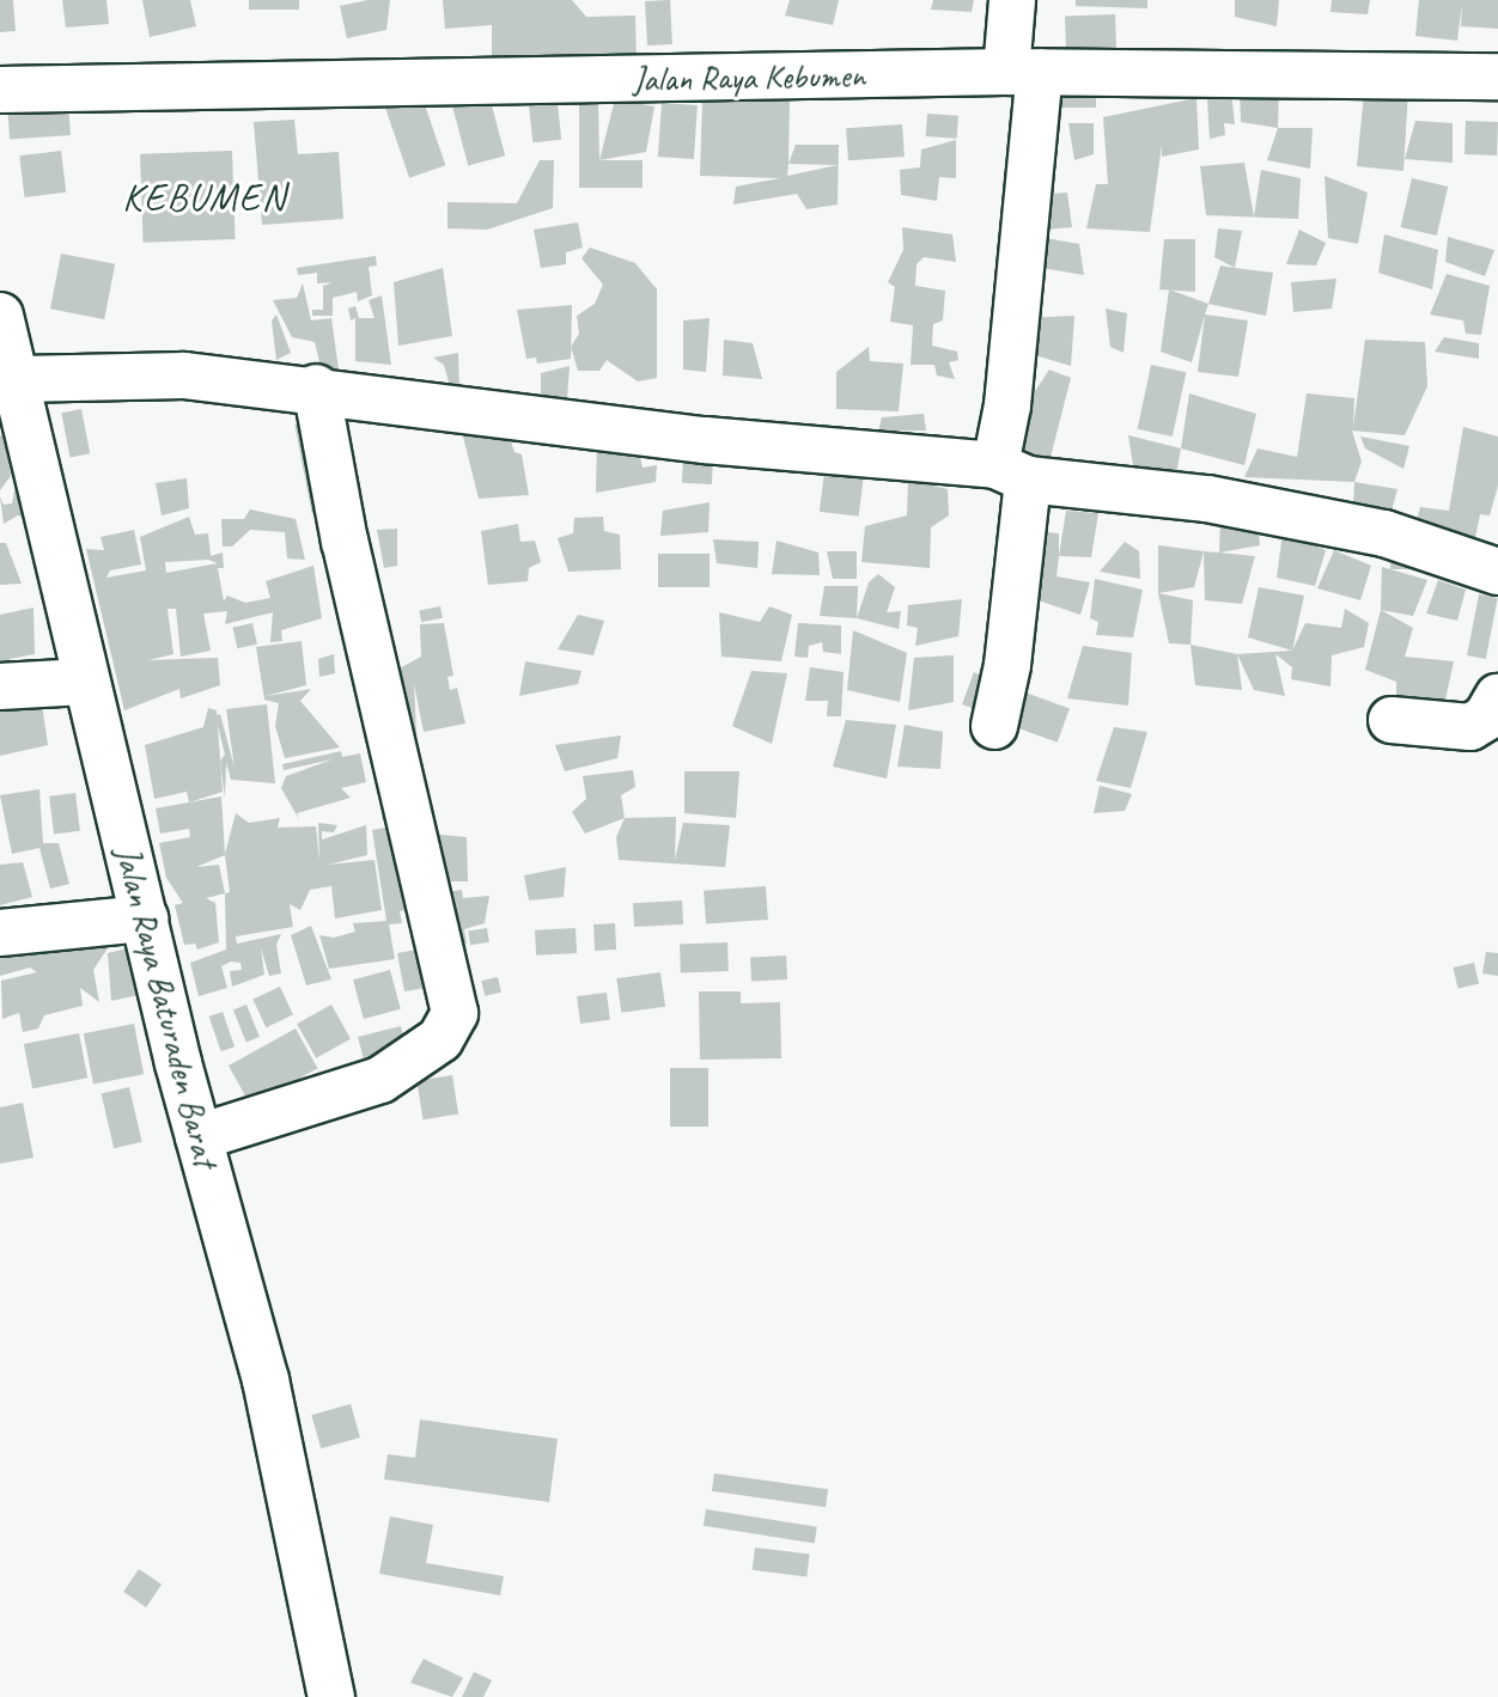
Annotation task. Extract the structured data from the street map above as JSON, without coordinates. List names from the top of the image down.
{
  "streets": {
    "street": ["Jalan Raya Kebumen", "Jalan Raya Baturaden Barat"]
  },
  "districts": ["KEBUMEN"]
}
